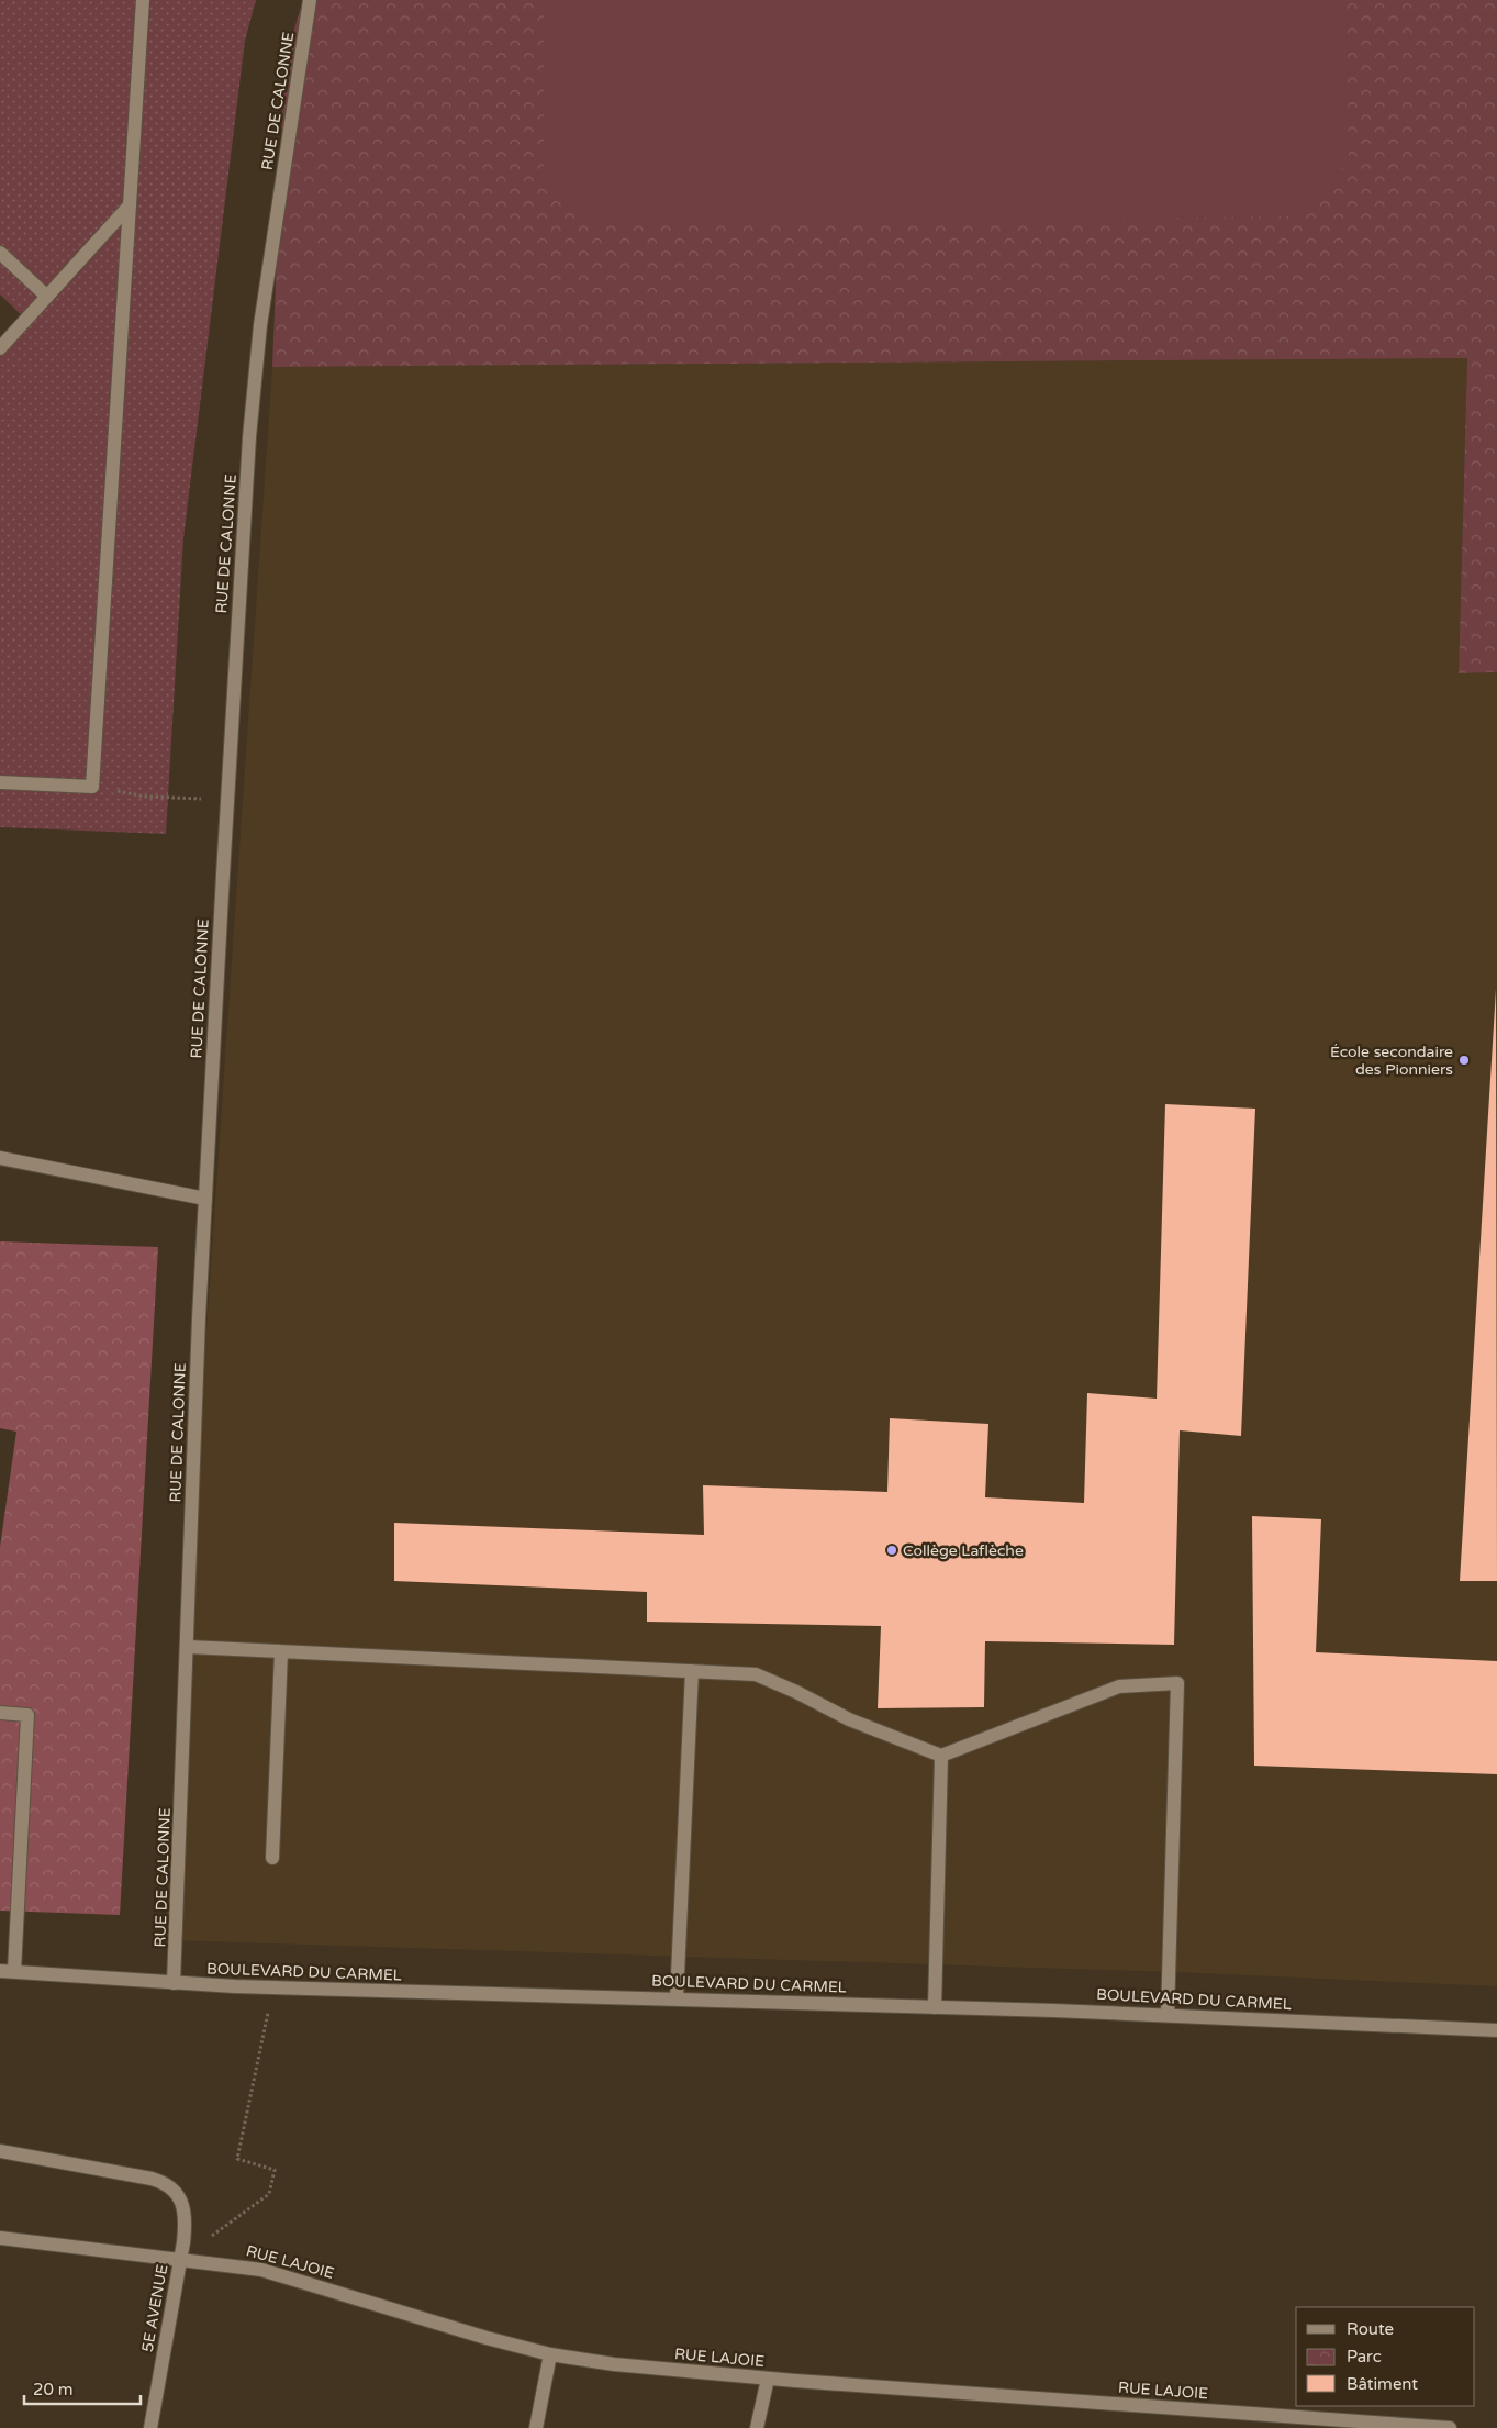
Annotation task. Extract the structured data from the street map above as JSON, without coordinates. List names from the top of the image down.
{
  "streets": {
    "street": [
      "RUE DE CALONNE",
      "BOULEVARD DU CARMEL",
      "RUE LAJOIE",
      "5E AVENUE"
    ]
  },
  "crossings": [
    ["RUE DE CALONNE", "BOULEVARD DU CARMEL"],
    ["RUE LAJOIE", "5E AVENUE"]
  ],
  "places": ["École secondaire des Pionniers", "Collège Laflèche"],
  "legend": ["Route", "Parc", "Bâtiment"],
  "scale_bar": "20 m"
}
